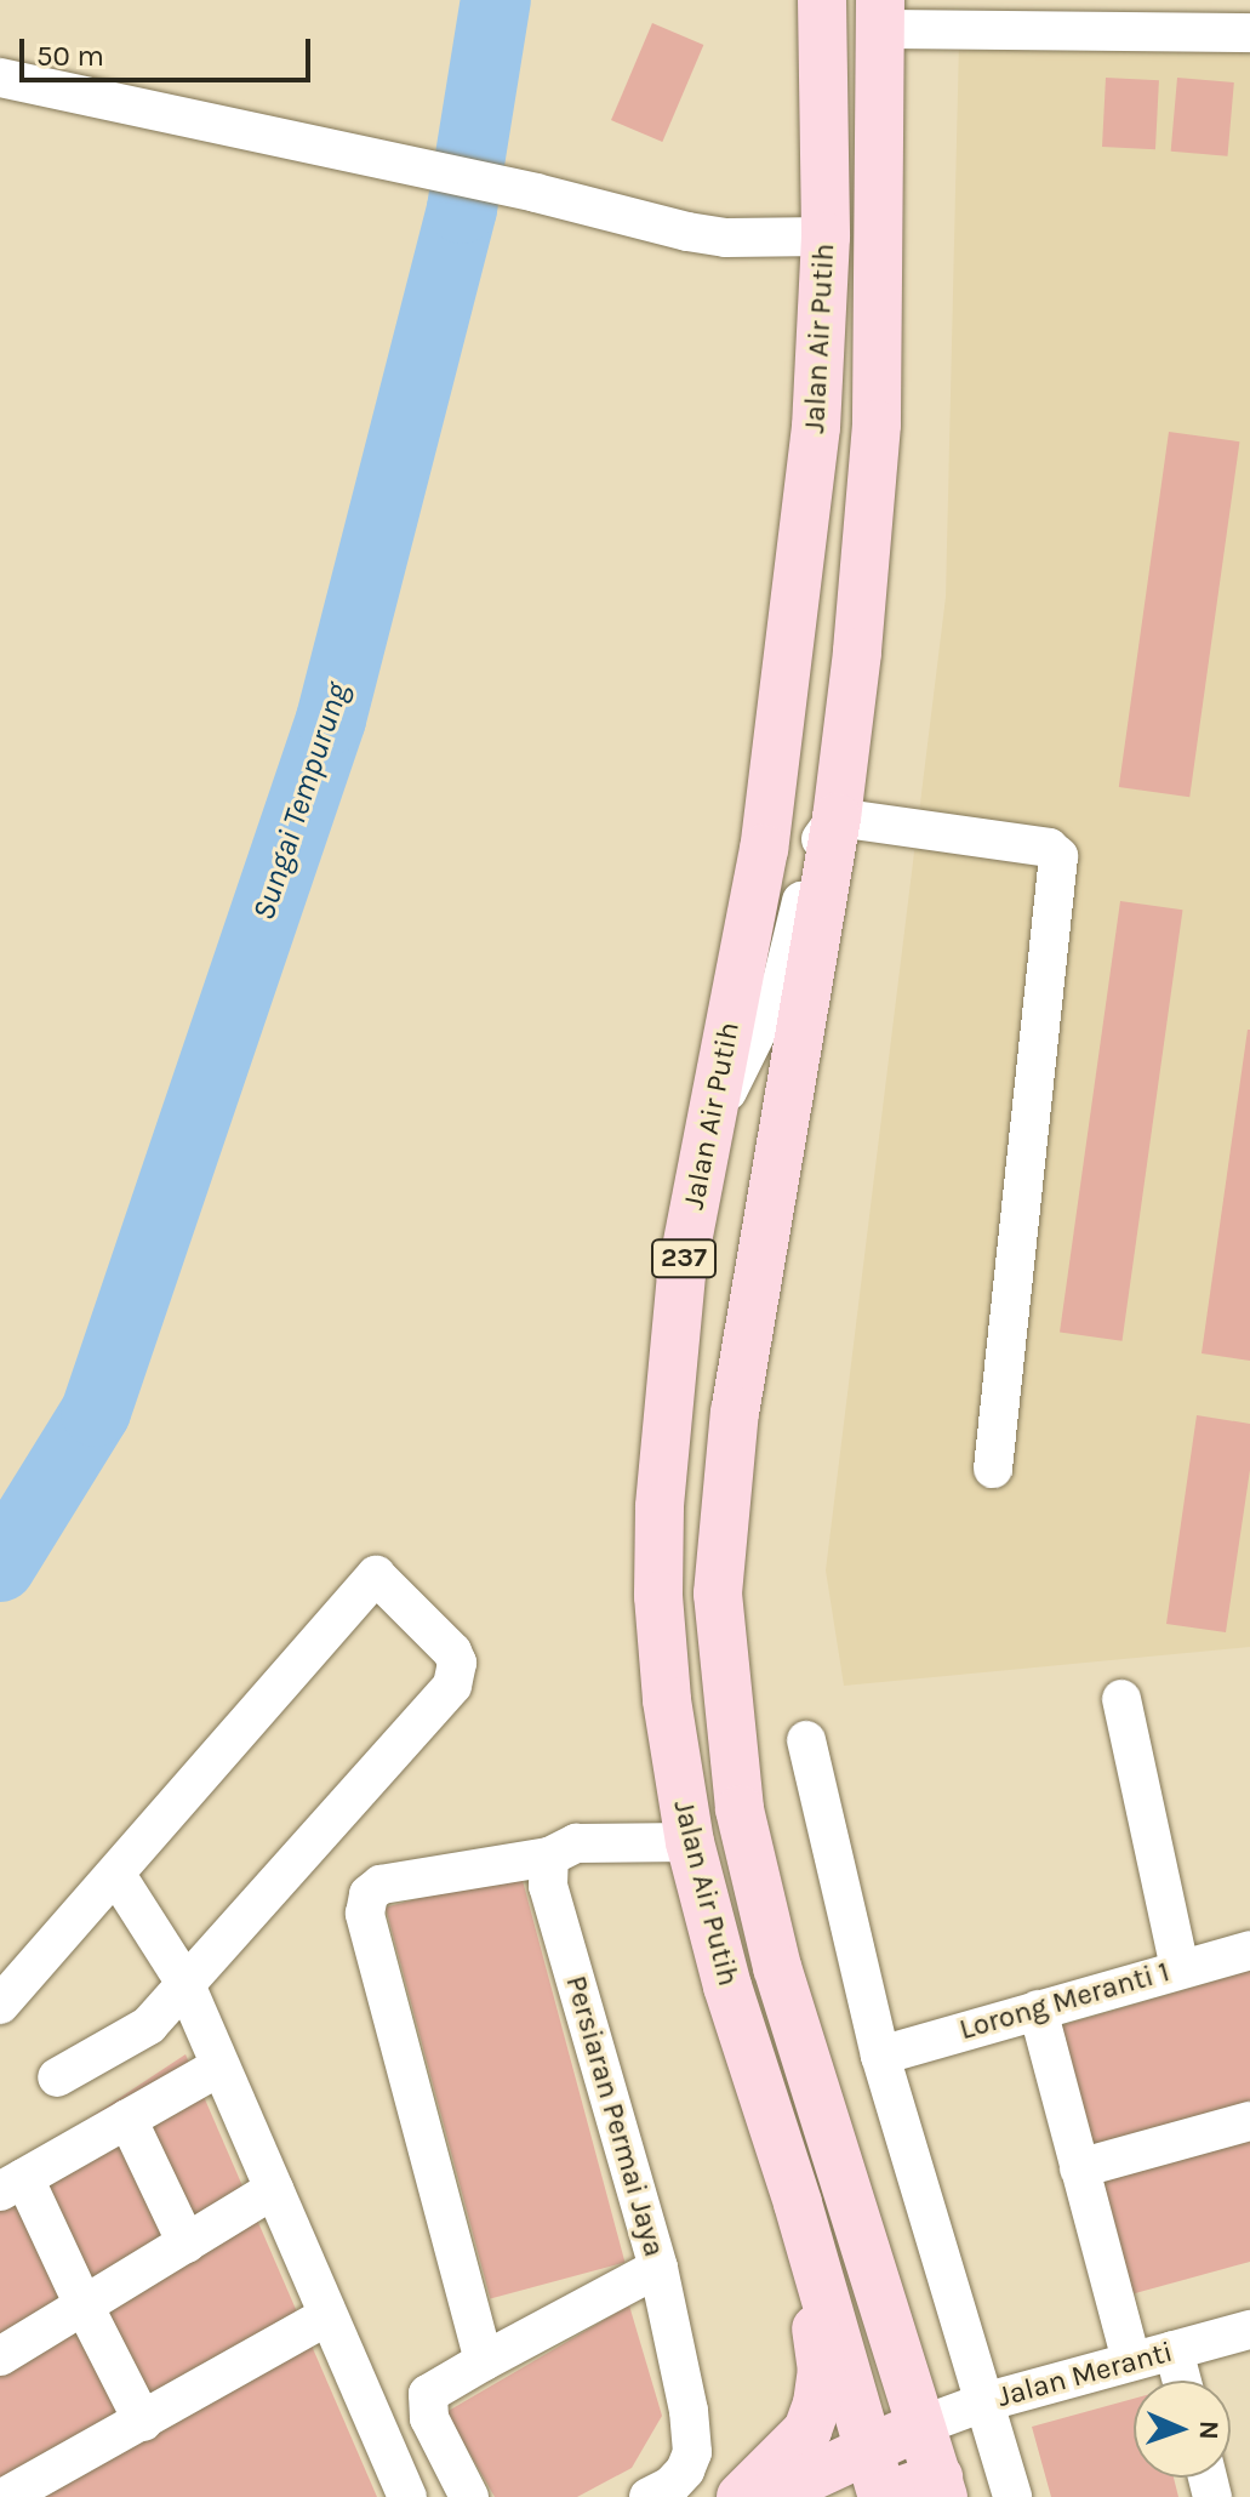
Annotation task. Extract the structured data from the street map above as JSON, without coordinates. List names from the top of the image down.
{
  "streets": {
    "main road": ["Jalan Air Putih", "237"],
    "street": ["Lorong Meranti 1", "Persiaran Permai Jaya", "Jalan Meranti"]
  },
  "crossings": [
    ["Jalan Air Putih", "Jalan Meranti"]
  ],
  "water": ["Sungai Tempurung"],
  "scale_bar": "50 m",
  "north": "right"
}
